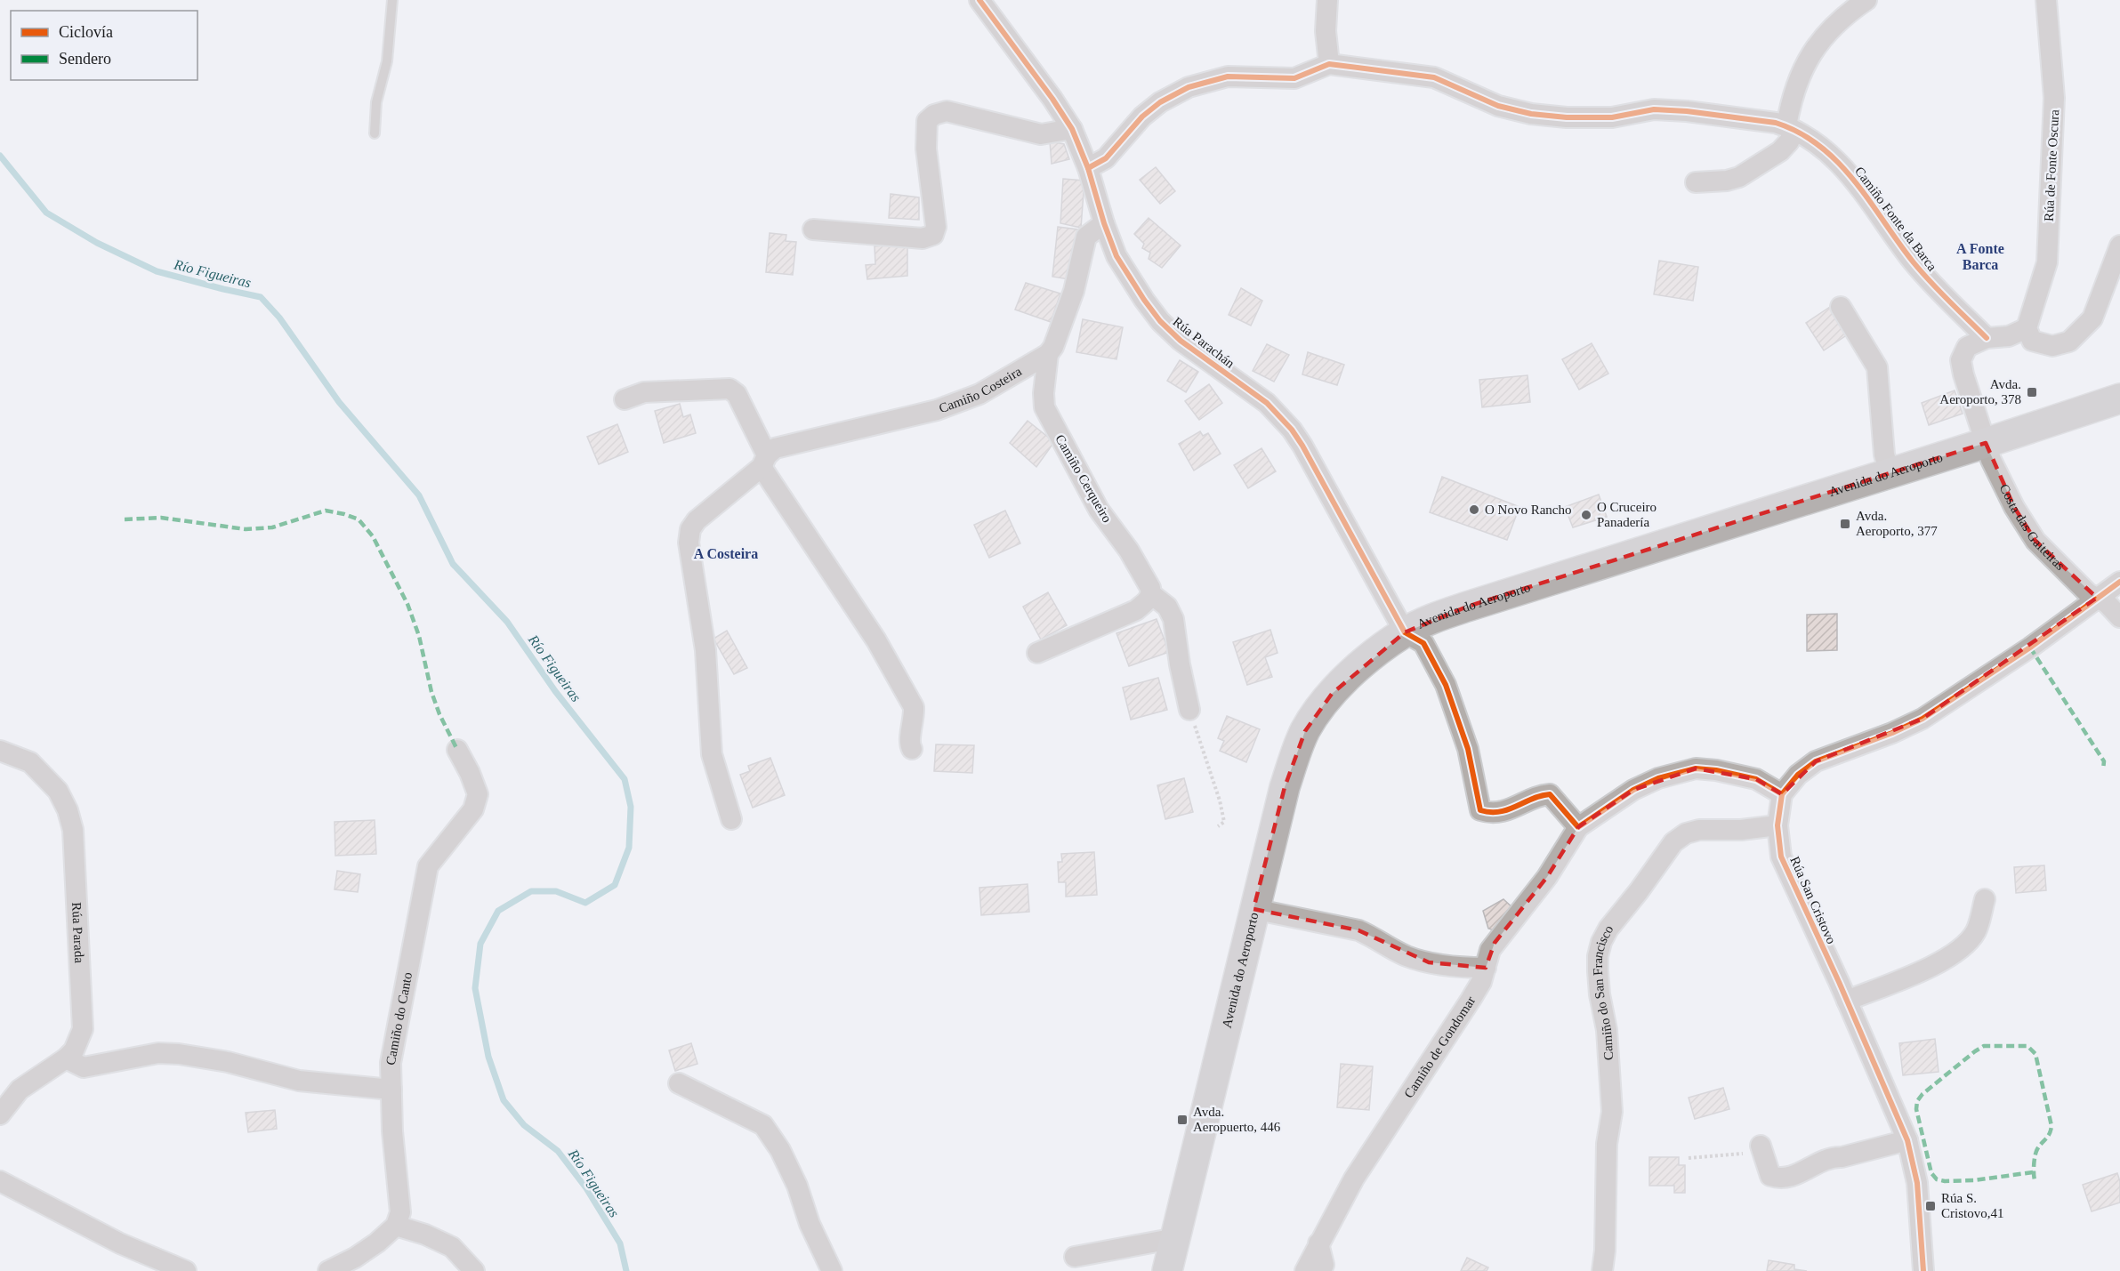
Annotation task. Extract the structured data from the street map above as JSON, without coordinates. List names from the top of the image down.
{
  "streets": {
    "main road": ["Avenida do Aeroporto"],
    "street": [
      "Rúa de Fonte Oscura",
      "Camiño Fonte da Barca",
      "Rúa Parachán",
      "Camiño Costeira",
      "Camiño Cerqueiro",
      "Costa das Gaiteiras",
      "Rúa San Cristovo",
      "Rúa Parada",
      "Camiño do San Francisco",
      "Camiño do Canto",
      "Camiño de Gondomar"
    ]
  },
  "crossings": [
    ["Camiño Fonte da Barca", "Rúa Parachán"],
    ["Rúa Parachán", "Avenida do Aeroporto"],
    ["Camiño Costeira", "Camiño Cerqueiro"],
    ["Avenida do Aeroporto", "Costa das Gaiteiras"],
    ["Rúa San Cristovo", "Camiño do San Francisco"],
    ["Rúa San Cristovo", "Camiño de Gondomar"]
  ],
  "districts": ["A Fonte Barca", "A Costeira"],
  "water": ["Río Figueiras"],
  "places": {
    "transit": [
      "Avda. Aeroporto, 378",
      "Avda. Aeroporto, 377",
      "Avda. Aeropuerto, 446",
      "Rúa S. Cristovo,41"
    ],
    "other": ["O Novo Rancho", "O Cruceiro Panadería"]
  },
  "legend": ["Ciclovía", "Sendero"]
}
